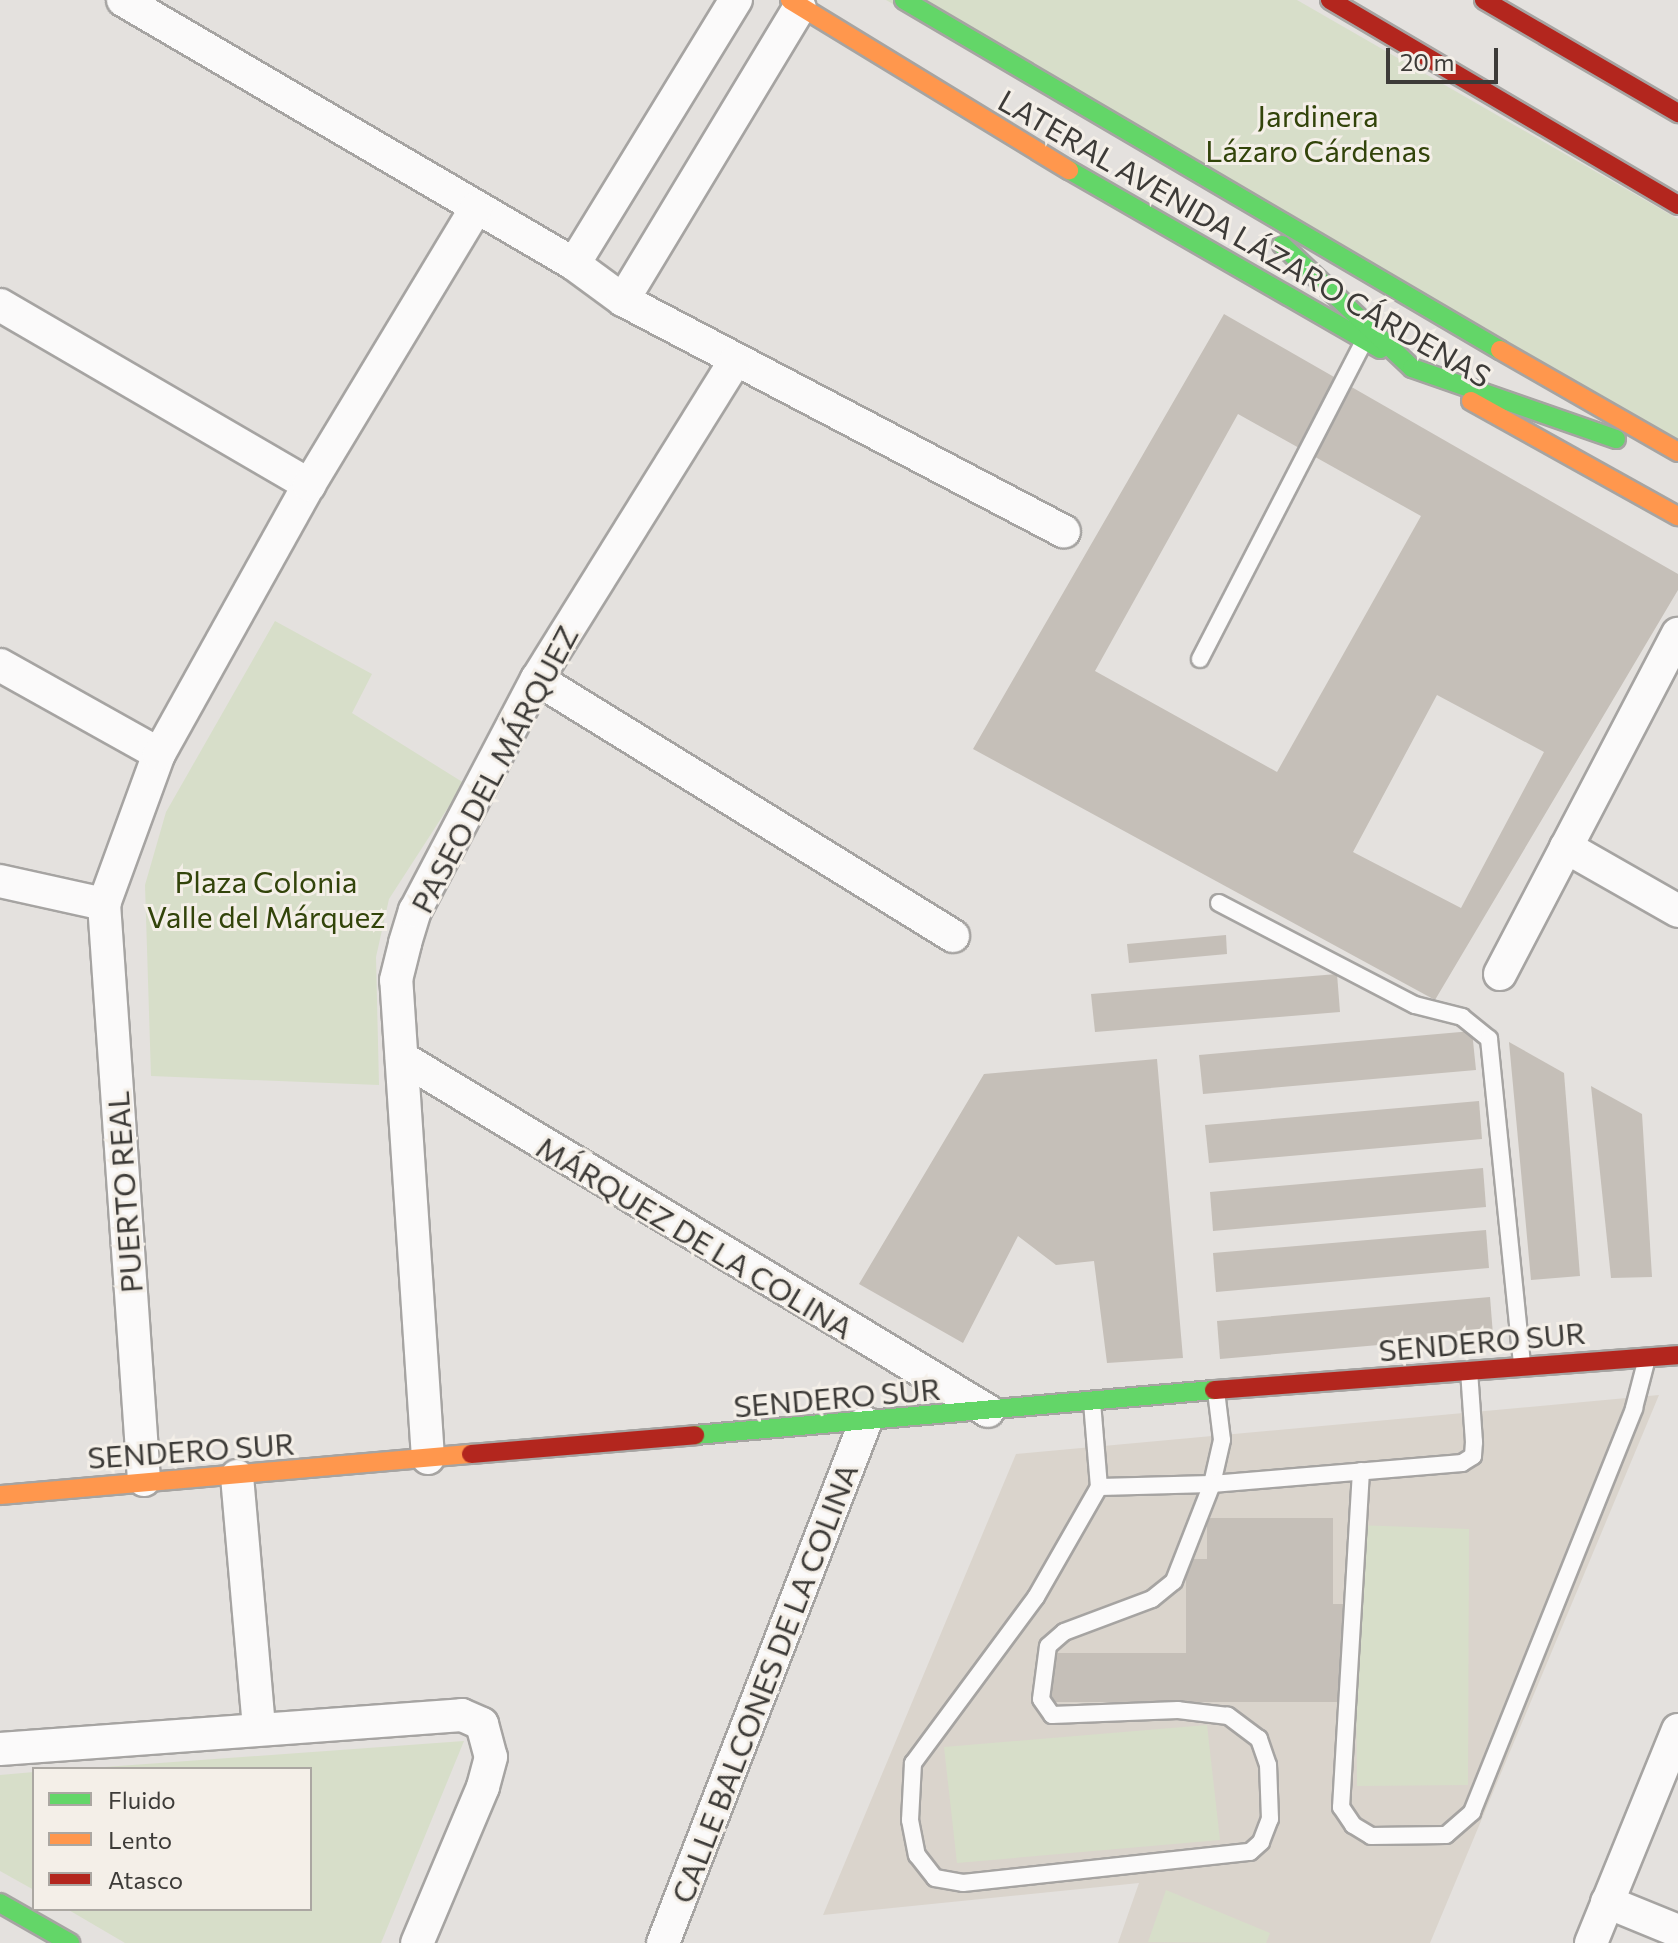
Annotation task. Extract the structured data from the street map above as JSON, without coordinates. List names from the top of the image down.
{
  "streets": {
    "main road": ["LATERAL AVENIDA LÁZARO CÁRDENAS", "SENDERO SUR"],
    "street": [
      "PASEO DEL MÁRQUEZ",
      "PUERTO REAL",
      "MÁRQUEZ DE LA COLINA",
      "CALLE BALCONES DE LA COLINA"
    ]
  },
  "crossings": [
    ["PASEO DEL MÁRQUEZ", "MÁRQUEZ DE LA COLINA"],
    ["PASEO DEL MÁRQUEZ", "SENDERO SUR"],
    ["PUERTO REAL", "SENDERO SUR"],
    ["MÁRQUEZ DE LA COLINA", "SENDERO SUR"],
    ["SENDERO SUR", "CALLE BALCONES DE LA COLINA"]
  ],
  "parks": ["Jardinera Lázaro Cárdenas", "Plaza Colonia Valle del Márquez"],
  "legend": ["Fluido", "Lento", "Atasco"],
  "scale_bar": "20 m"
}
